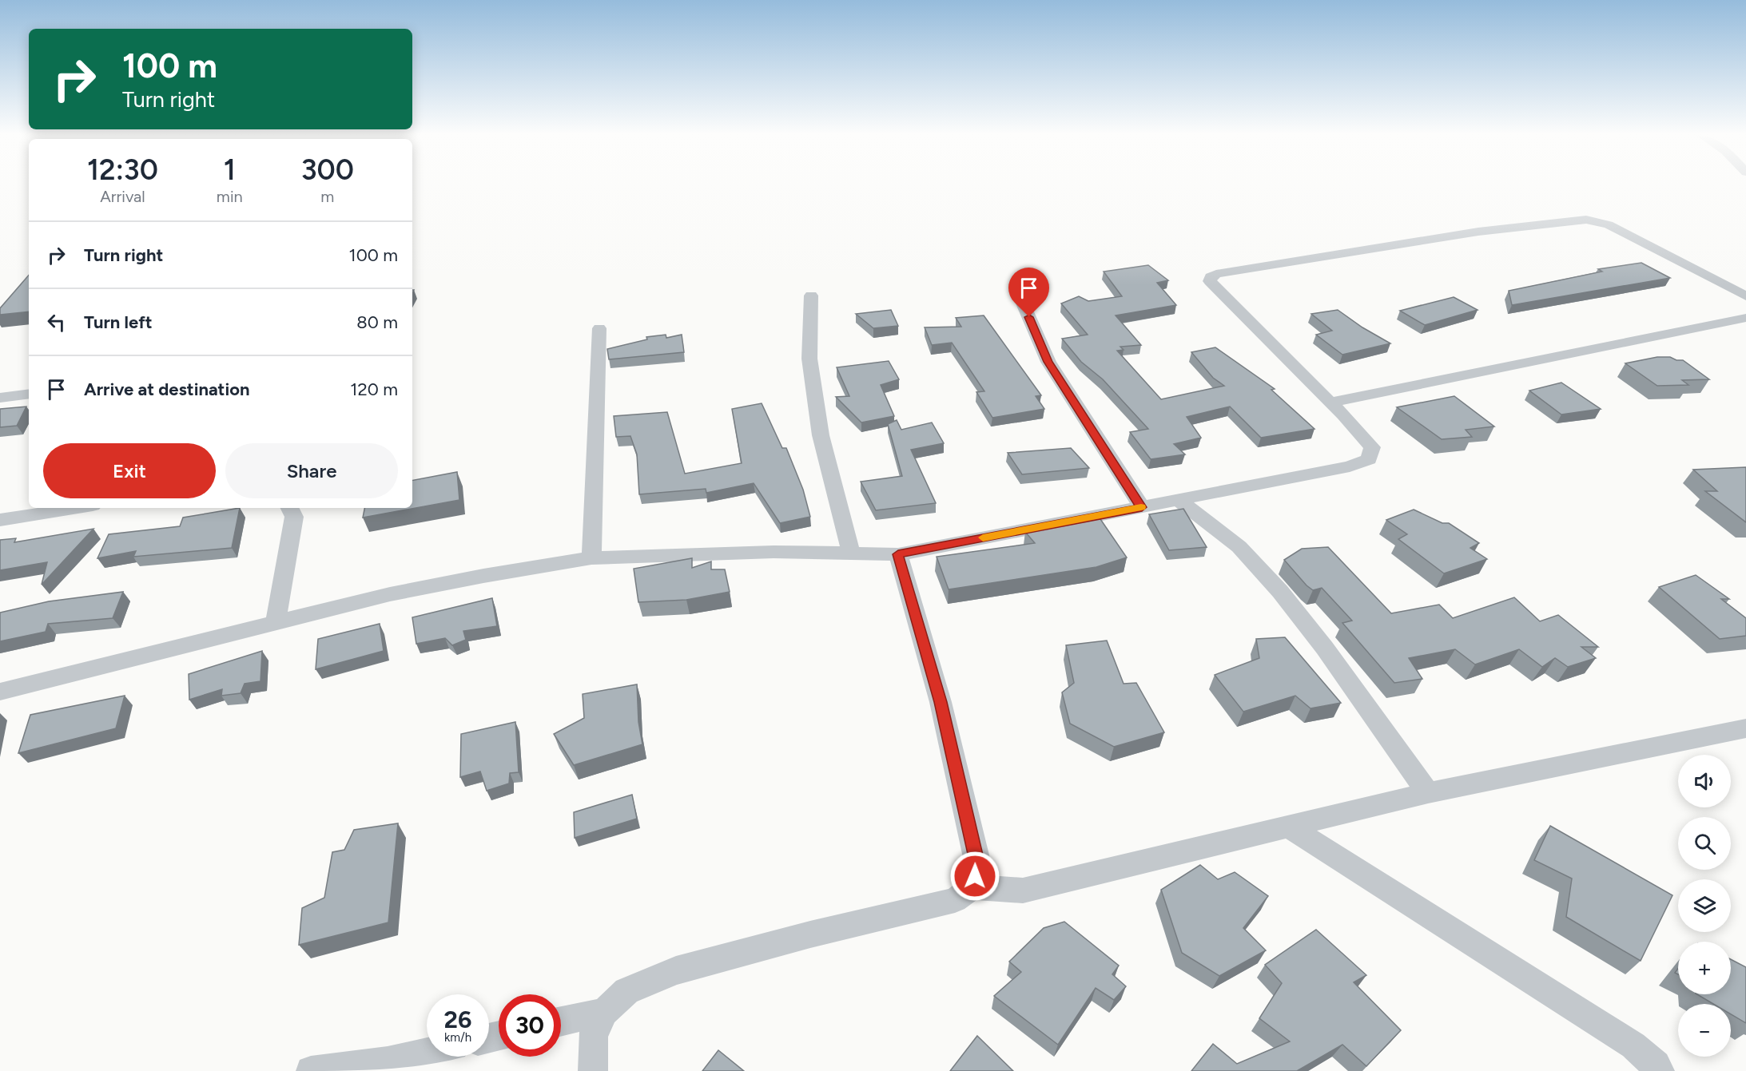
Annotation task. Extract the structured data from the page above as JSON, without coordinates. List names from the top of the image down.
{
  "page": {
    "turn": ["100 m", "Turn right"],
    "eta": [
      "12:30",
      "Arrival",
      "1",
      "min",
      "300",
      "m"
    ],
    "list": [
      {
        "name": "Turn right",
        "value": "100 m"
      },
      {
        "name": "Turn left",
        "value": "80 m"
      },
      {
        "name": "Arrive at destination",
        "value": "120 m"
      }
    ],
    "buttons": ["Exit", "Share"],
    "map_buttons": ["+", "−"],
    "speed": "26 km/h",
    "limit": "30"
  }
}
